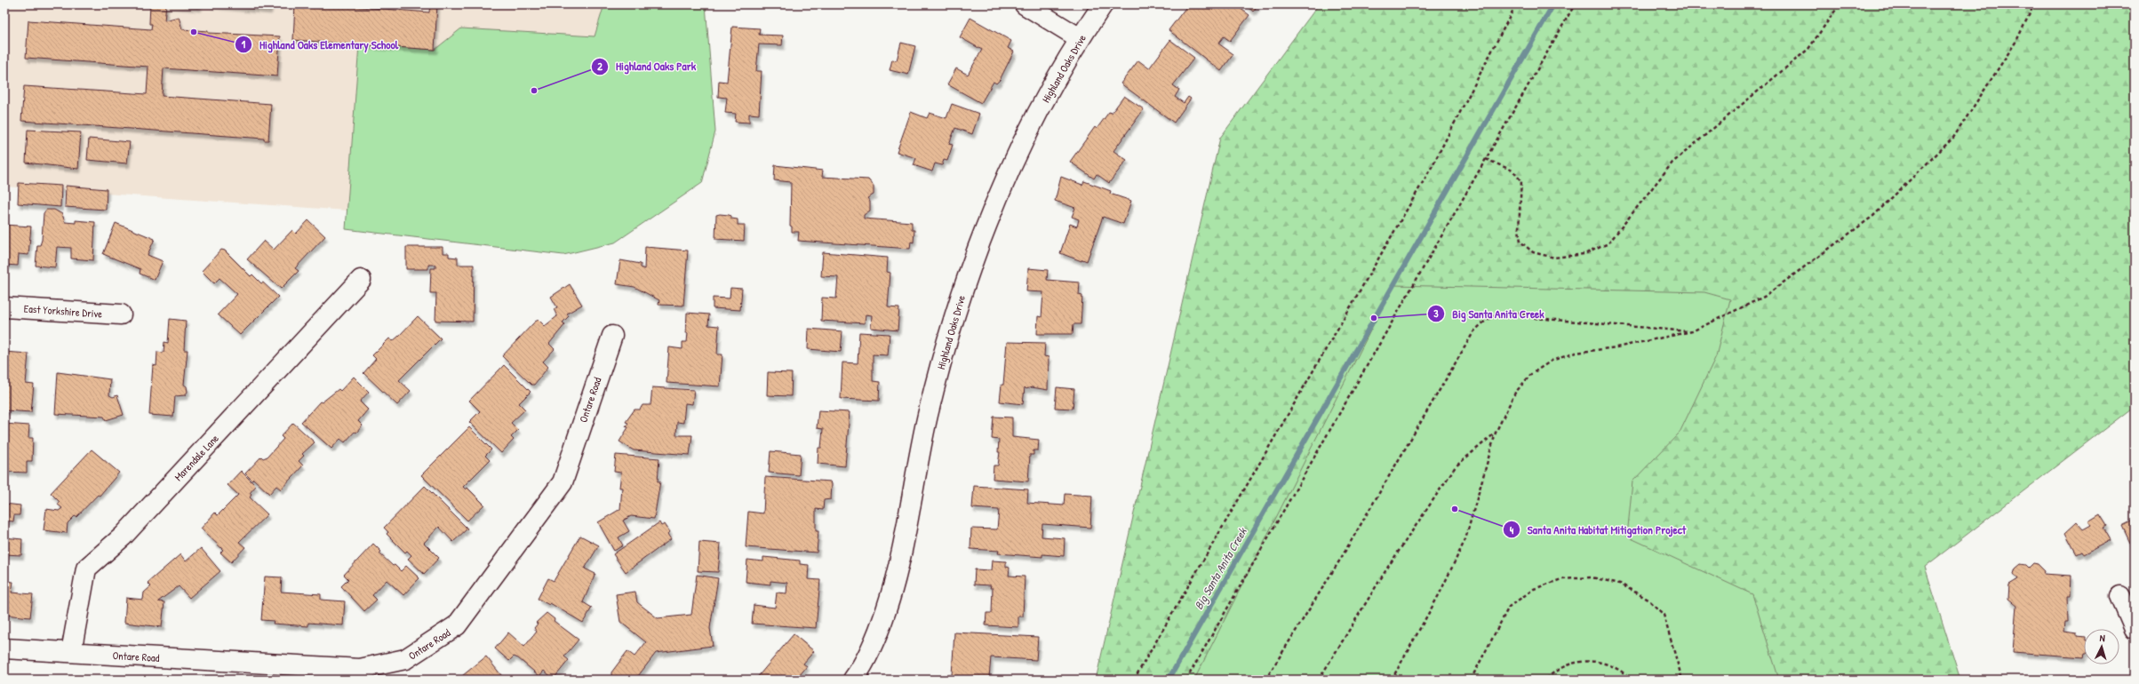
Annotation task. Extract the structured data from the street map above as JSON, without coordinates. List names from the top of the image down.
{
  "streets": {
    "street": [
      "Highland Oaks Drive",
      "East Yorkshire Drive",
      "Ontare Road",
      "Marendale Lane"
    ]
  },
  "crossings": [
    ["Ontare Road", "Marendale Lane"]
  ],
  "water": ["Big Santa Anita Creek"],
  "places": [
    "Highland Oaks Elementary School",
    "Highland Oaks Park",
    "Big Santa Anita Creek",
    "Santa Anita Habitat Mitigation Project"
  ],
  "north": "top"
}
